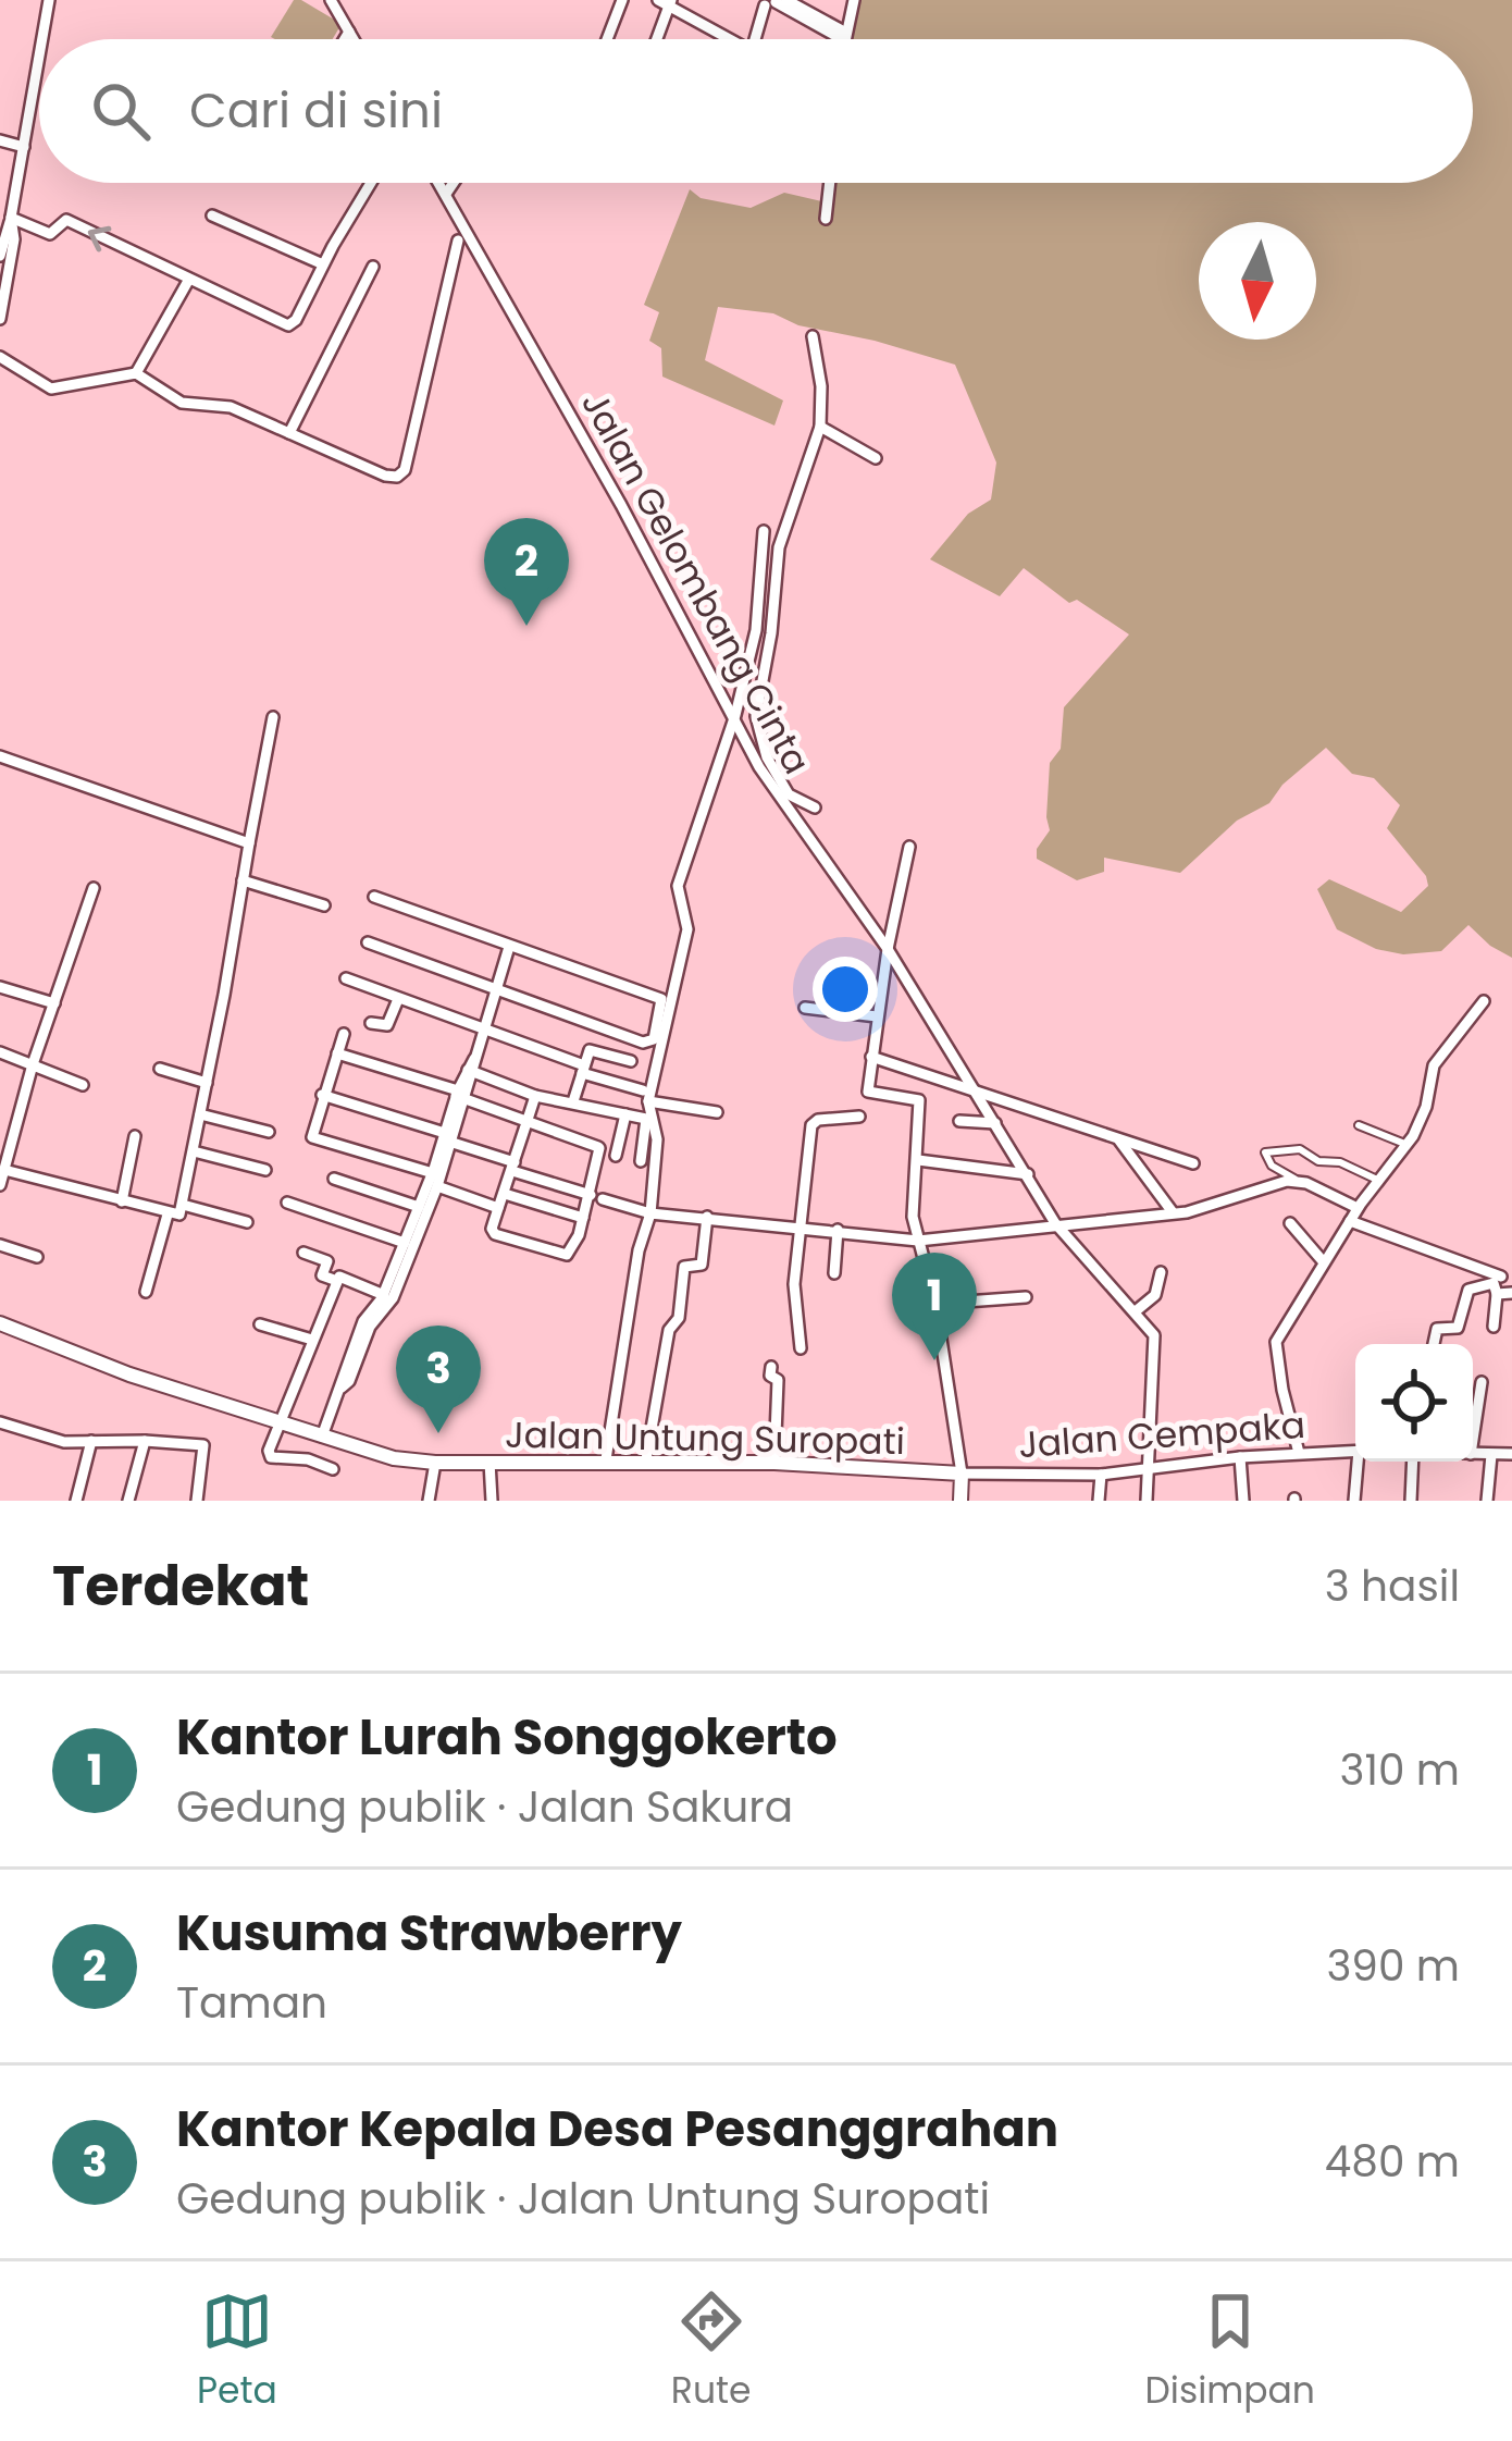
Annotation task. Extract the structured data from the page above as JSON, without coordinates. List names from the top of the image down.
{
  "streets": {
    "main road": ["Jalan Untung Suropati"],
    "street": ["Jalan Gelombang Cinta", "Jalan Cempaka"]
  },
  "crossings": [
    ["Jalan Gelombang Cinta", "Jalan Cempaka"],
    ["Jalan Cempaka", "Jalan Untung Suropati"]
  ],
  "north": "bottom",
  "page": {
    "search": "Cari di sini",
    "pins": ["2", "1", "3"],
    "heading": ["Terdekat", "3 hasil"],
    "list": [
      {
        "mark": "1",
        "name": "Kantor Lurah Songgokerto",
        "note": "Gedung publik · Jalan Sakura",
        "value": "310 m"
      },
      {
        "mark": "2",
        "name": "Kusuma Strawberry",
        "note": "Taman",
        "value": "390 m"
      },
      {
        "mark": "3",
        "name": "Kantor Kepala Desa Pesanggrahan",
        "note": "Gedung publik · Jalan Untung Suropati",
        "value": "480 m"
      }
    ],
    "nav": ["Peta", "Rute", "Disimpan"]
  }
}
